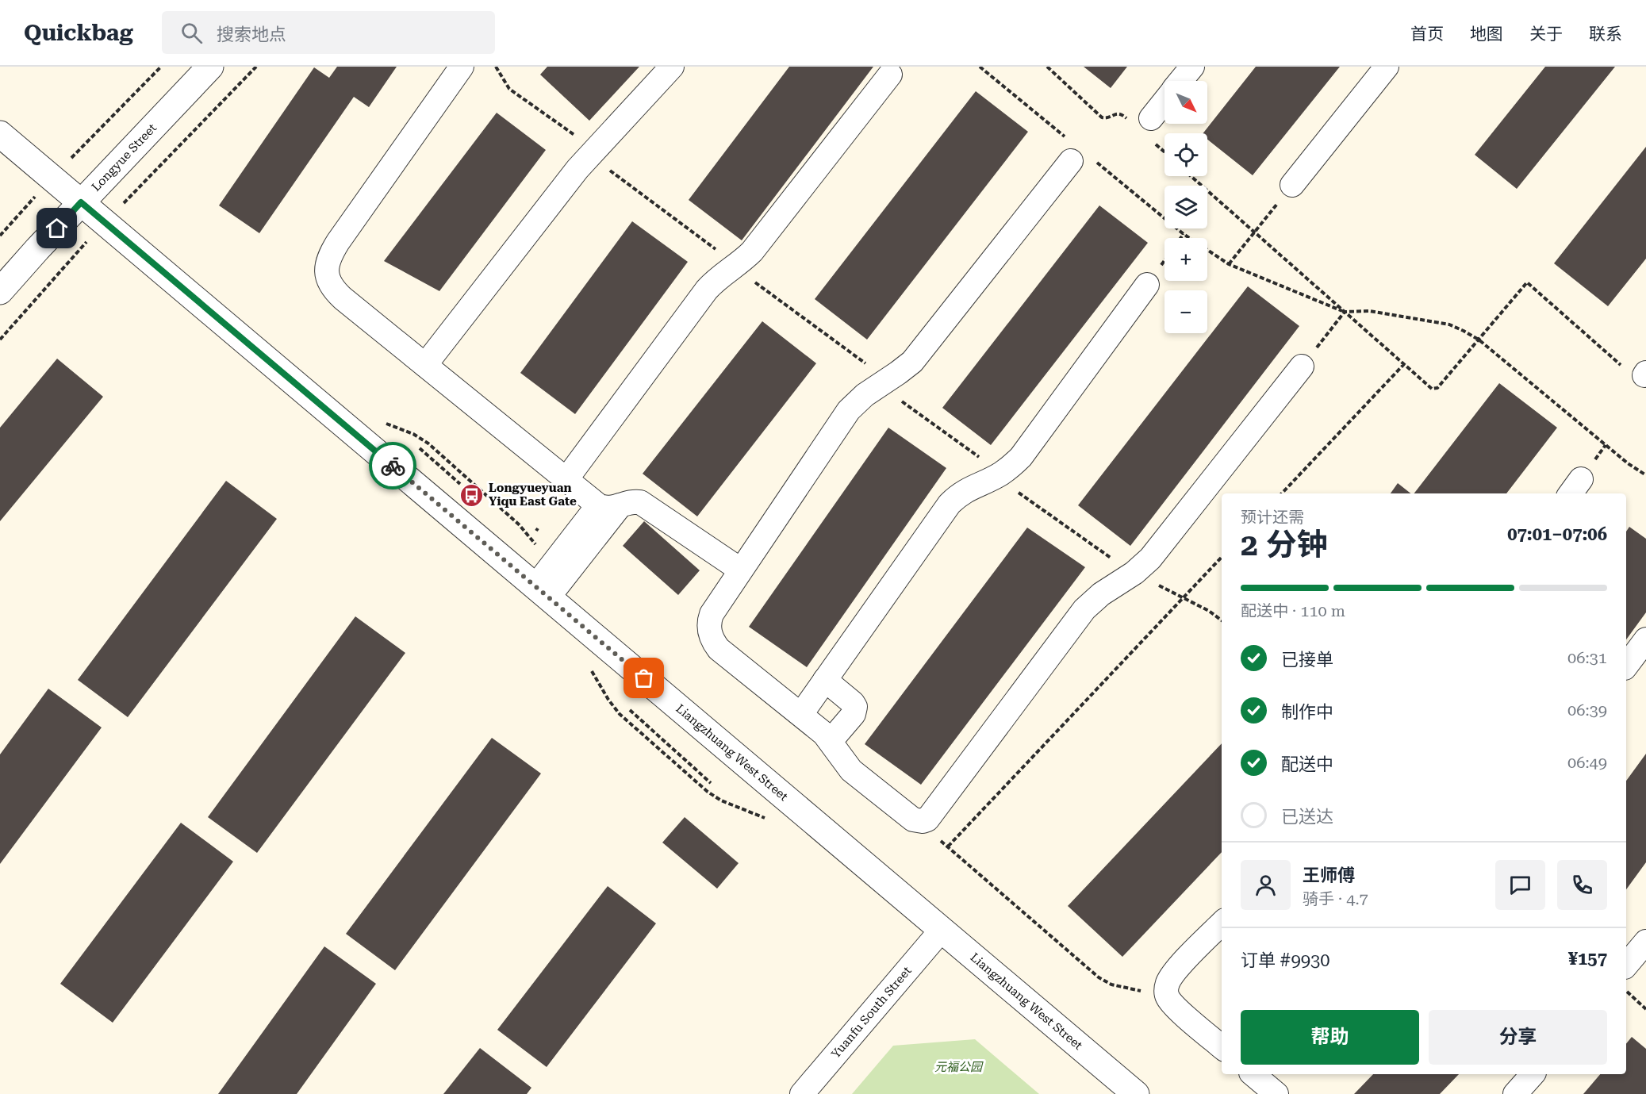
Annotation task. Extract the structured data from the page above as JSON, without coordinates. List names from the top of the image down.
{
  "streets": {
    "street": ["Longyue Street", "Liangzhuang West Street", "Yuanfu South Street"]
  },
  "crossings": [
    ["Longyue Street", "Liangzhuang West Street"],
    ["Liangzhuang West Street", "Yuanfu South Street"]
  ],
  "parks": ["元福公园"],
  "places": {
    "bus stop": ["Longyueyuan Yiqu East Gate"]
  },
  "north": "bottom right",
  "page": {
    "header": "Quickbag",
    "search": "搜索地点",
    "nav": [
      "首页",
      "地图",
      "关于",
      "联系"
    ],
    "map_buttons": ["+", "−"],
    "heading": ["2 分钟", "预计还需", "07:01–07:06"],
    "panel": [
      "王师傅",
      "骑手 · 4.7",
      "订单 #9930",
      "¥157"
    ],
    "bar": "配送中 · 110 m",
    "list": [
      ["已接单", "06:31"],
      ["制作中", "06:39"],
      ["配送中", "06:49"],
      "已送达"
    ],
    "buttons": ["帮助", "分享"]
  }
}
